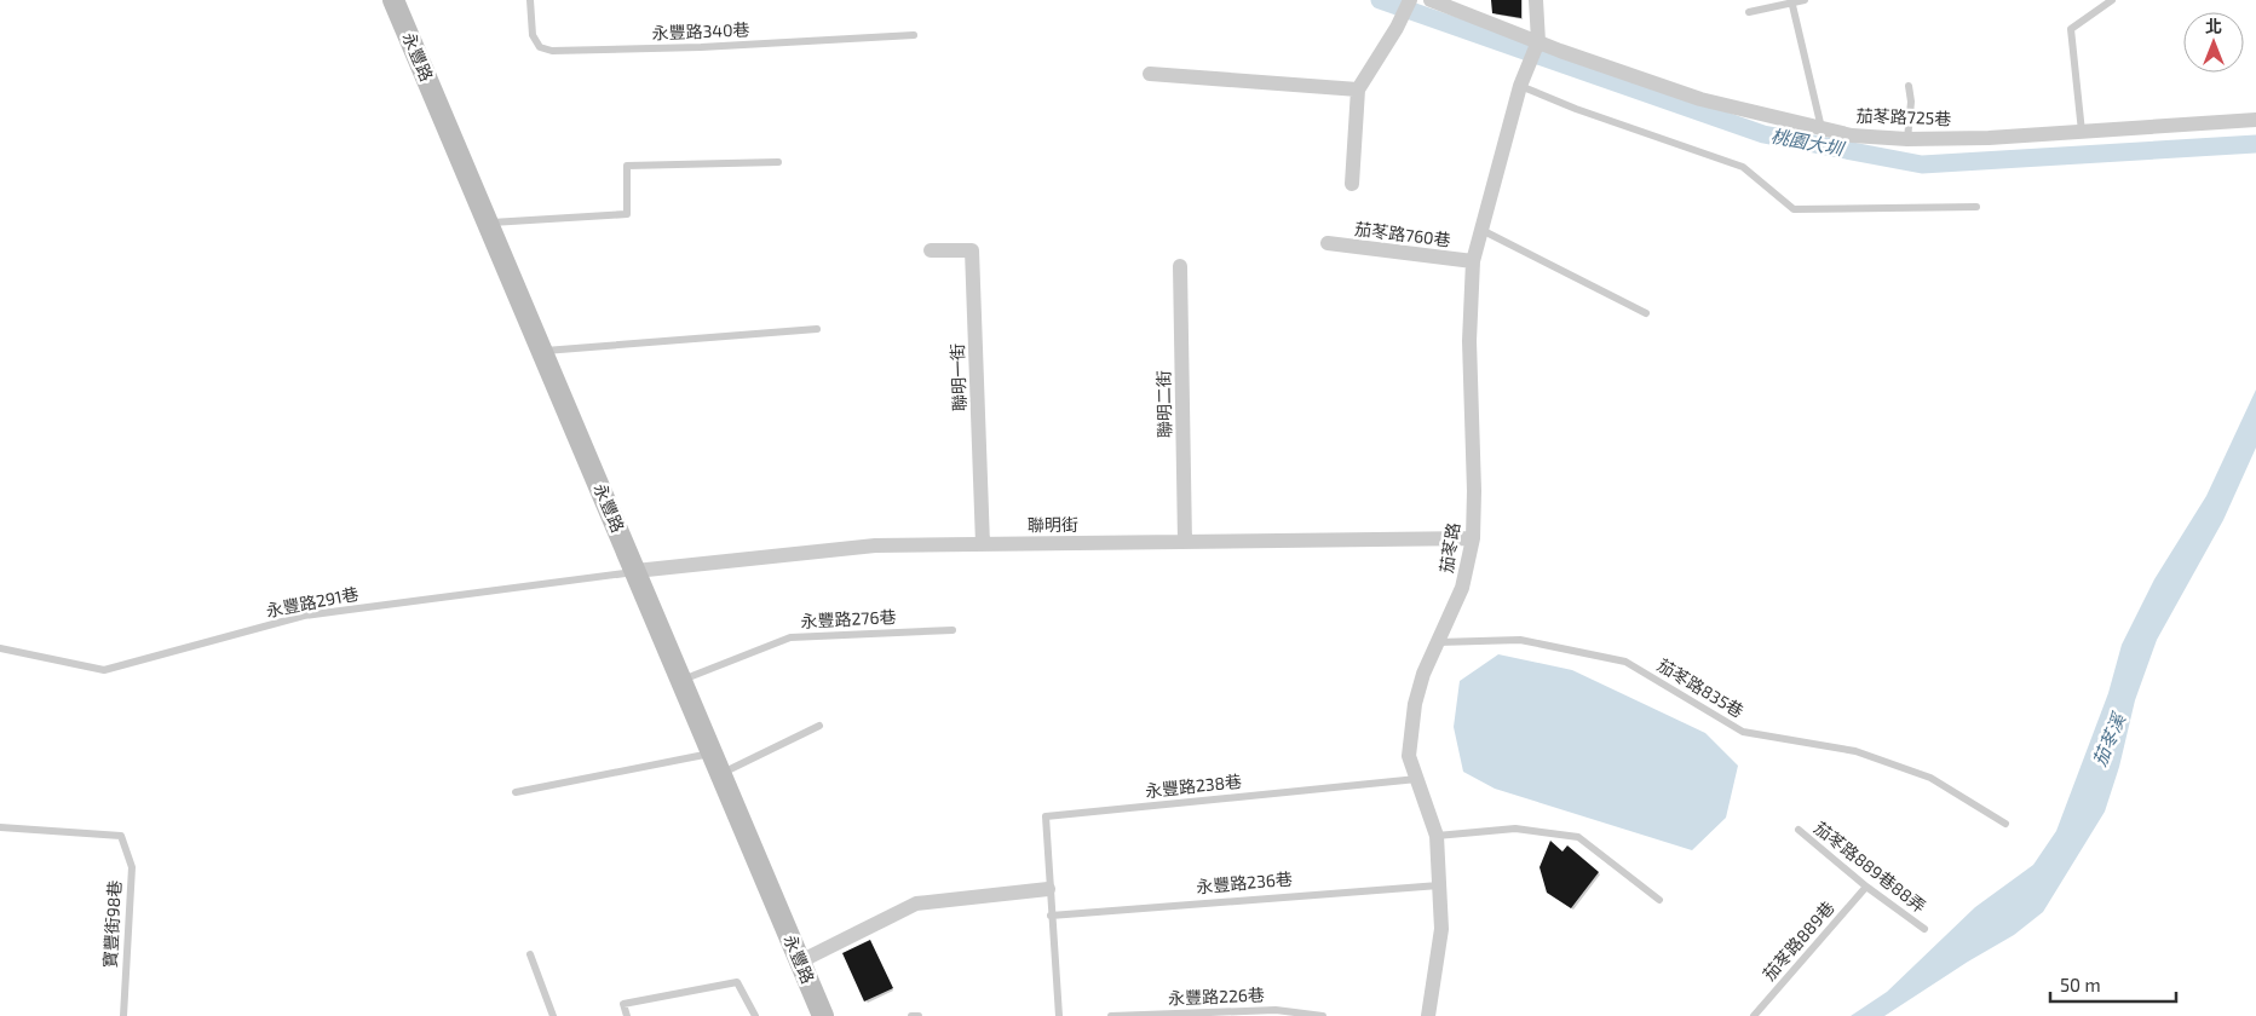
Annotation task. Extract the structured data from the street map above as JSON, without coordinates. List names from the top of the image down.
{
  "streets": {
    "street": [
      "永豐路",
      "茄苳路725巷",
      "茄苳路760巷",
      "聯明一街",
      "聯明二街",
      "聯明街",
      "茄苳路"
    ],
    "lane": [
      "永豐路340巷",
      "永豐路291巷",
      "永豐路276巷",
      "茄苳路835巷",
      "永豐路238巷",
      "茄苳路889巷88弄",
      "永豐路236巷",
      "寶豐街98巷",
      "茄苳路889巷",
      "永豐路226巷"
    ]
  },
  "crossings": [
    ["永豐路", "聯明街"],
    ["永豐路", "永豐路291巷"],
    ["永豐路", "永豐路276巷"],
    ["茄苳路725巷", "茄苳路"],
    ["茄苳路760巷", "茄苳路"],
    ["聯明一街", "聯明街"],
    ["聯明二街", "聯明街"],
    ["聯明街", "茄苳路"],
    ["聯明街", "永豐路291巷"],
    ["茄苳路", "茄苳路835巷"],
    ["茄苳路", "永豐路238巷"],
    ["茄苳路", "永豐路236巷"],
    ["茄苳路889巷88弄", "茄苳路889巷"]
  ],
  "water": ["桃園大圳", "茄苳溪"],
  "scale_bar": "50 m",
  "north": "top"
}
